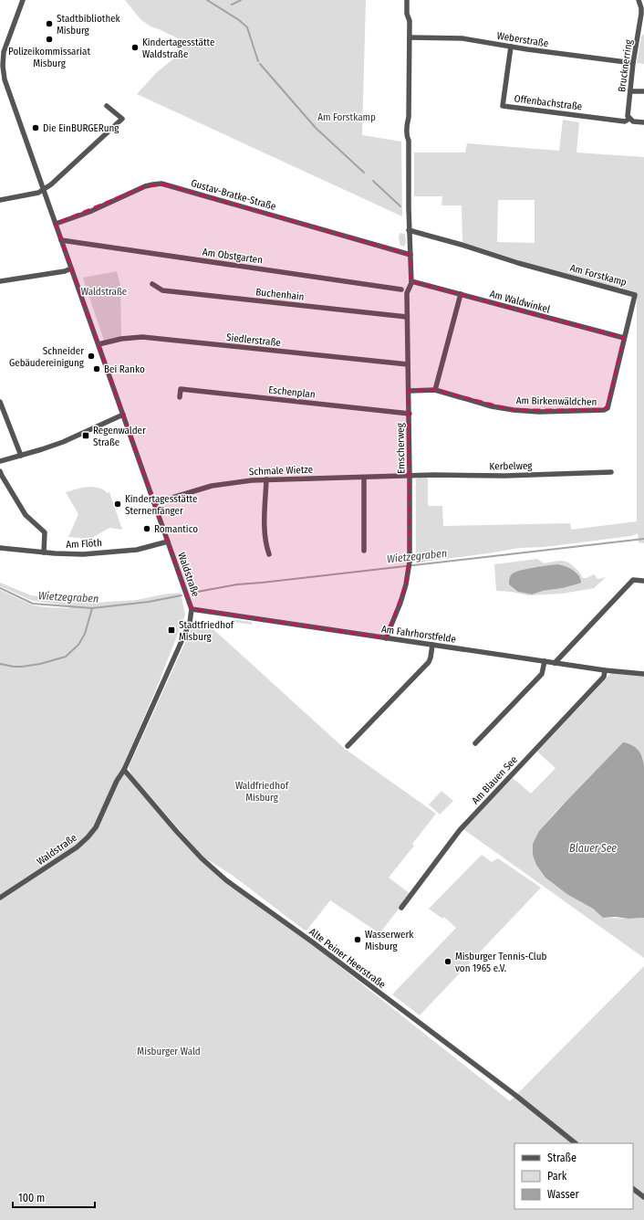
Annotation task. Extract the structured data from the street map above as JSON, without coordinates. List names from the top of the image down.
{
  "streets": {
    "street": [
      "Weberstraße",
      "Brucknerring",
      "Offenbachstraße",
      "Gustav-Bratke-Straße",
      "Am Obstgarten",
      "Am Forstkamp",
      "Buchenhain",
      "Am Waldwinkel",
      "Siedlerstraße",
      "Eschenplan",
      "Am Birkenwäldchen",
      "Emscherweg",
      "Kerbelweg",
      "Schmale Wietze",
      "Am Flöth",
      "Waldstraße",
      "Am Fahrhorstfelde",
      "Am Blauen See",
      "Alte Peiner Heerstraße"
    ]
  },
  "crossings": [
    ["Weberstraße", "Brucknerring"],
    ["Weberstraße", "Offenbachstraße"],
    ["Brucknerring", "Offenbachstraße"],
    ["Gustav-Bratke-Straße", "Emscherweg"],
    ["Gustav-Bratke-Straße", "Waldstraße"],
    ["Am Obstgarten", "Waldstraße"],
    ["Am Forstkamp", "Am Waldwinkel"],
    ["Am Forstkamp", "Am Birkenwäldchen"],
    ["Buchenhain", "Emscherweg"],
    ["Am Waldwinkel", "Am Birkenwäldchen"],
    ["Am Waldwinkel", "Emscherweg"],
    ["Siedlerstraße", "Emscherweg"],
    ["Siedlerstraße", "Waldstraße"],
    ["Eschenplan", "Emscherweg"],
    ["Am Birkenwäldchen", "Emscherweg"],
    ["Emscherweg", "Kerbelweg"],
    ["Emscherweg", "Schmale Wietze"],
    ["Emscherweg", "Am Fahrhorstfelde"],
    ["Kerbelweg", "Schmale Wietze"],
    ["Schmale Wietze", "Waldstraße"],
    ["Am Flöth", "Waldstraße"],
    ["Waldstraße", "Am Fahrhorstfelde"],
    ["Waldstraße", "Alte Peiner Heerstraße"],
    ["Am Fahrhorstfelde", "Am Blauen See"]
  ],
  "water": ["Wietzegraben", "Blauer See"],
  "parks": [
    "Am Forstkamp",
    "Waldstraße",
    "Waldfriedhof Misburg",
    "Misburger Wald"
  ],
  "places": {
    "other": [
      "Stadtbibliothek Misburg",
      "Polizeikommissariat Misburg",
      "Kindertagesstätte Waldstraße",
      "Die EinBURGERung",
      "Schneider Gebäudereinigung",
      "Bei Ranko",
      "Kindertagesstätte Sternenfänger",
      "Romantico",
      "Wasserwerk Misburg",
      "Misburger Tennis-Club von 1965 e.V."
    ],
    "transit": ["Regenwalder Straße", "Stadtfriedhof Misburg"]
  },
  "legend": ["Straße", "Park", "Wasser"],
  "scale_bar": "100 m"
}
